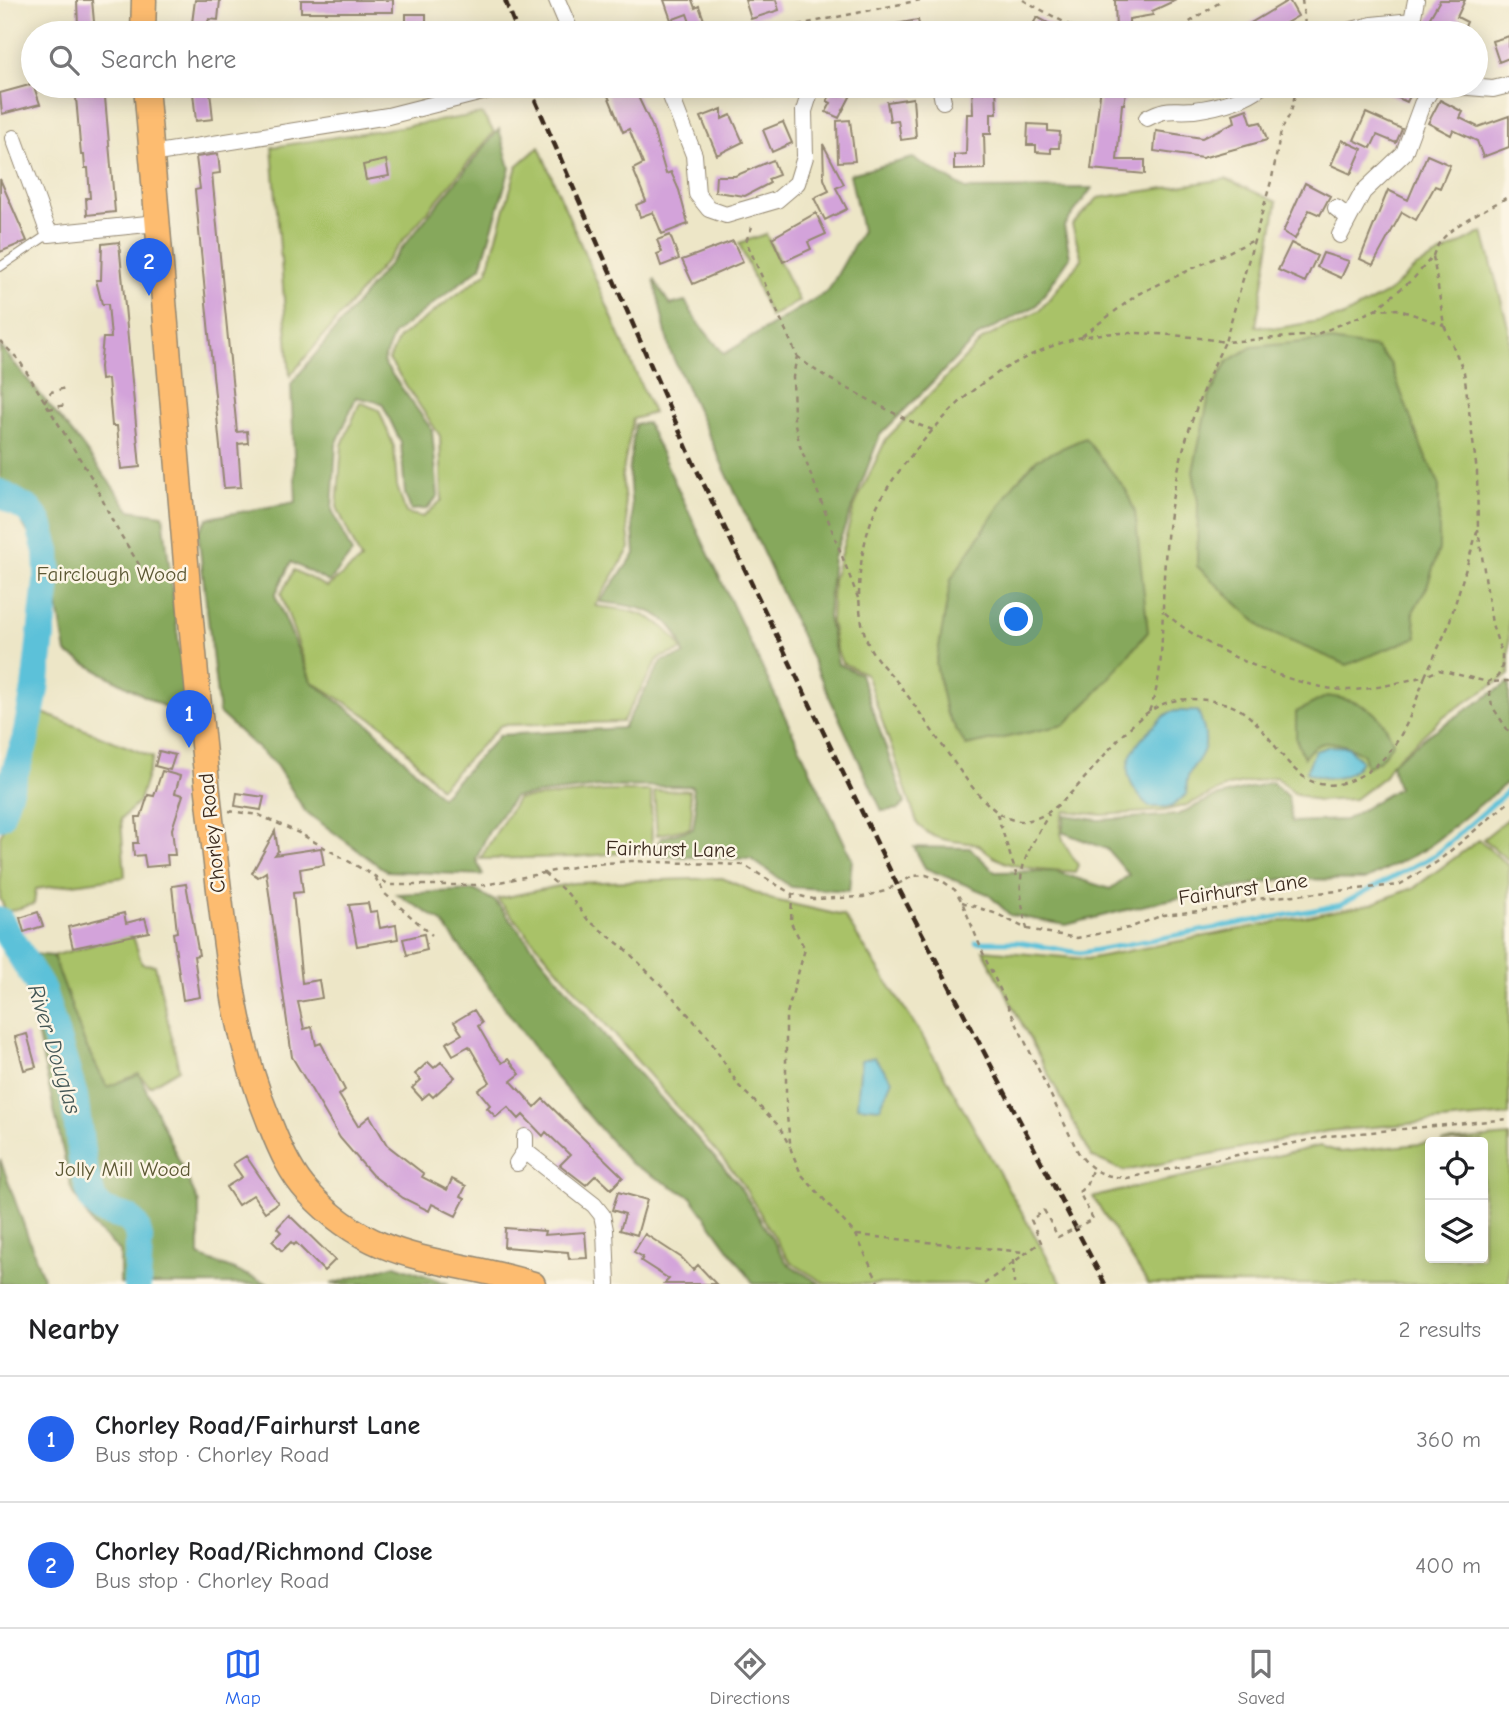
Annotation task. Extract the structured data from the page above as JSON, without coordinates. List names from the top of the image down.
{
  "streets": {
    "main road": ["Chorley Road"],
    "path": ["Fairhurst Lane"]
  },
  "crossings": [
    ["Chorley Road", "Fairhurst Lane"]
  ],
  "water": ["River Douglas"],
  "parks": ["Fairclough Wood", "Jolly Mill Wood"],
  "page": {
    "search": "Search here",
    "pins": ["2", "1"],
    "heading": ["Nearby", "2 results"],
    "list": [
      {
        "mark": "1",
        "name": "Chorley Road/Fairhurst Lane",
        "note": "Bus stop · Chorley Road",
        "value": "360 m"
      },
      {
        "mark": "2",
        "name": "Chorley Road/Richmond Close",
        "note": "Bus stop · Chorley Road",
        "value": "400 m"
      }
    ],
    "nav": ["Map", "Directions", "Saved"]
  }
}
